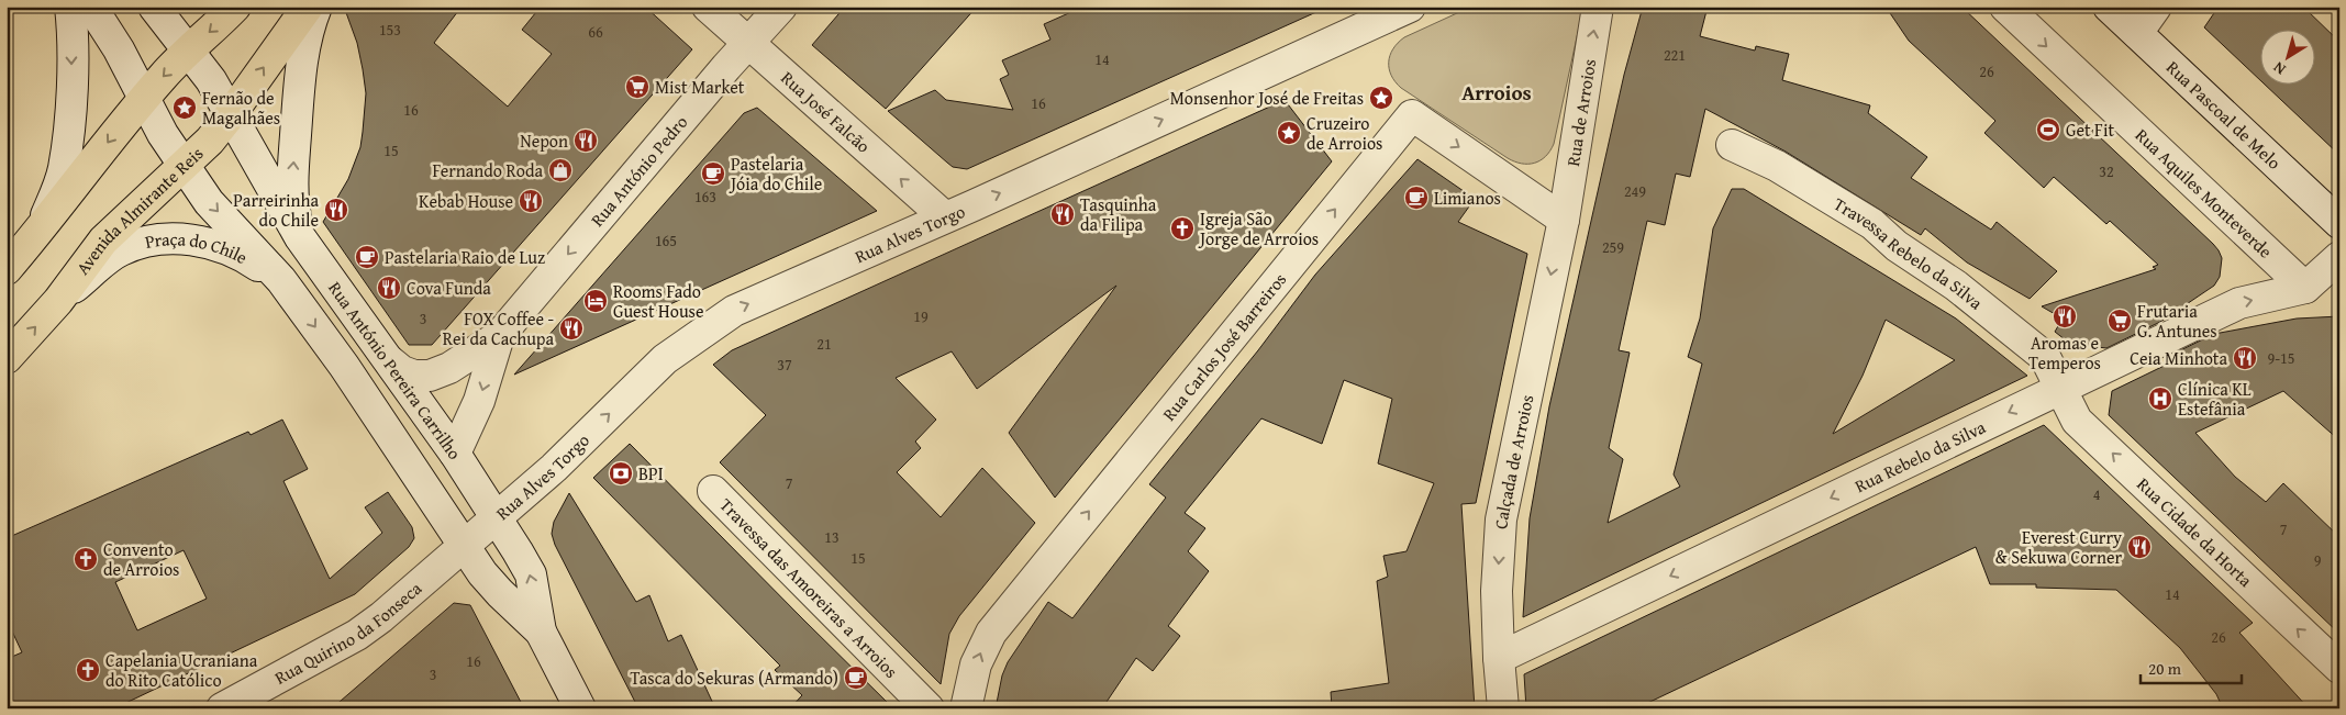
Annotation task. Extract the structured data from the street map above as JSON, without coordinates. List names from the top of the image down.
{
  "streets": {
    "main road": ["Avenida Almirante Reis"],
    "street": [
      "Rua José Falcão",
      "Rua de Arroios",
      "Rua Pascoal de Melo",
      "Rua António Pedro",
      "Rua Aquiles Monteverde",
      "Rua Alves Torgo",
      "Praça do Chile",
      "Travessa Rebelo da Silva",
      "Rua Carlos José Barreiros",
      "Rua António Pereira Carrilho",
      "Rua Rebelo da Silva",
      "Calçada de Arroios",
      "Rua Cidade da Horta",
      "Travessa das Amoreiras a Arroios",
      "Rua Quirino da Fonseca"
    ]
  },
  "crossings": [
    ["Rua José Falcão", "Rua António Pedro"],
    ["Rua José Falcão", "Rua Alves Torgo"],
    ["Rua de Arroios", "Rua Carlos José Barreiros"],
    ["Rua de Arroios", "Calçada de Arroios"],
    ["Rua António Pedro", "Rua Alves Torgo"],
    ["Rua António Pedro", "Rua António Pereira Carrilho"],
    ["Rua António Pedro", "Rua Quirino da Fonseca"],
    ["Rua Aquiles Monteverde", "Rua Rebelo da Silva"],
    ["Avenida Almirante Reis", "Praça do Chile"],
    ["Avenida Almirante Reis", "Rua António Pereira Carrilho"],
    ["Rua Alves Torgo", "Rua António Pereira Carrilho"],
    ["Rua Alves Torgo", "Rua Quirino da Fonseca"],
    ["Praça do Chile", "Rua António Pereira Carrilho"],
    ["Travessa Rebelo da Silva", "Rua Rebelo da Silva"],
    ["Travessa Rebelo da Silva", "Rua Cidade da Horta"],
    ["Rua Carlos José Barreiros", "Calçada de Arroios"],
    ["Rua António Pereira Carrilho", "Rua Quirino da Fonseca"],
    ["Rua Rebelo da Silva", "Calçada de Arroios"],
    ["Rua Rebelo da Silva", "Rua Cidade da Horta"]
  ],
  "one_way": [
    "Rua José Falcão",
    "Rua de Arroios",
    "Rua António Pedro",
    "Rua Aquiles Monteverde",
    "Rua Alves Torgo",
    "Rua Carlos José Barreiros",
    "Calçada de Arroios",
    "Rua Cidade da Horta"
  ],
  "districts": ["Arroios"],
  "places": {
    "supermarket": ["Mist Market", "Frutaria G. Antunes"],
    "place": ["Monsenhor José de Freitas", "Fernão de Magalhães", "Cruzeiro de Arroios"],
    "sports": ["Get Fit"],
    "restaurant": [
      "Nepon",
      "Kebab House",
      "Parreirinha do Chile",
      "Tasquinha da Filipa",
      "Cova Funda",
      "Aromas e Temperos",
      "FOX Coffee - Rei da Cachupa",
      "Ceia Minhota",
      "Everest Curry & Sekuwa Corner"
    ],
    "shop": ["Fernando Roda"],
    "cafe": [
      "Pastelaria Jóia do Chile",
      "Limianos",
      "Pastelaria Raio de Luz",
      "Tasca do Sekuras (Armando)"
    ],
    "church": ["Igreja São Jorge de Arroios", "Convento de Arroios", "Capelania Ucraniana do Rito Católico"],
    "hotel": ["Rooms Fado Guest House"],
    "hospital": ["Clínica KL Estefânia"],
    "bank": ["BPI"]
  },
  "house_numbers": [
    "153",
    "66",
    "221",
    "14",
    "26",
    "16",
    "16",
    "15",
    "32",
    "249",
    "163",
    "165",
    "259",
    "19",
    "3",
    "21",
    "9-15",
    "37",
    "7",
    "4",
    "7",
    "13",
    "15",
    "9",
    "14",
    "26",
    "16",
    "3"
  ],
  "scale_bar": "20 m",
  "north": "bottom left"
}
